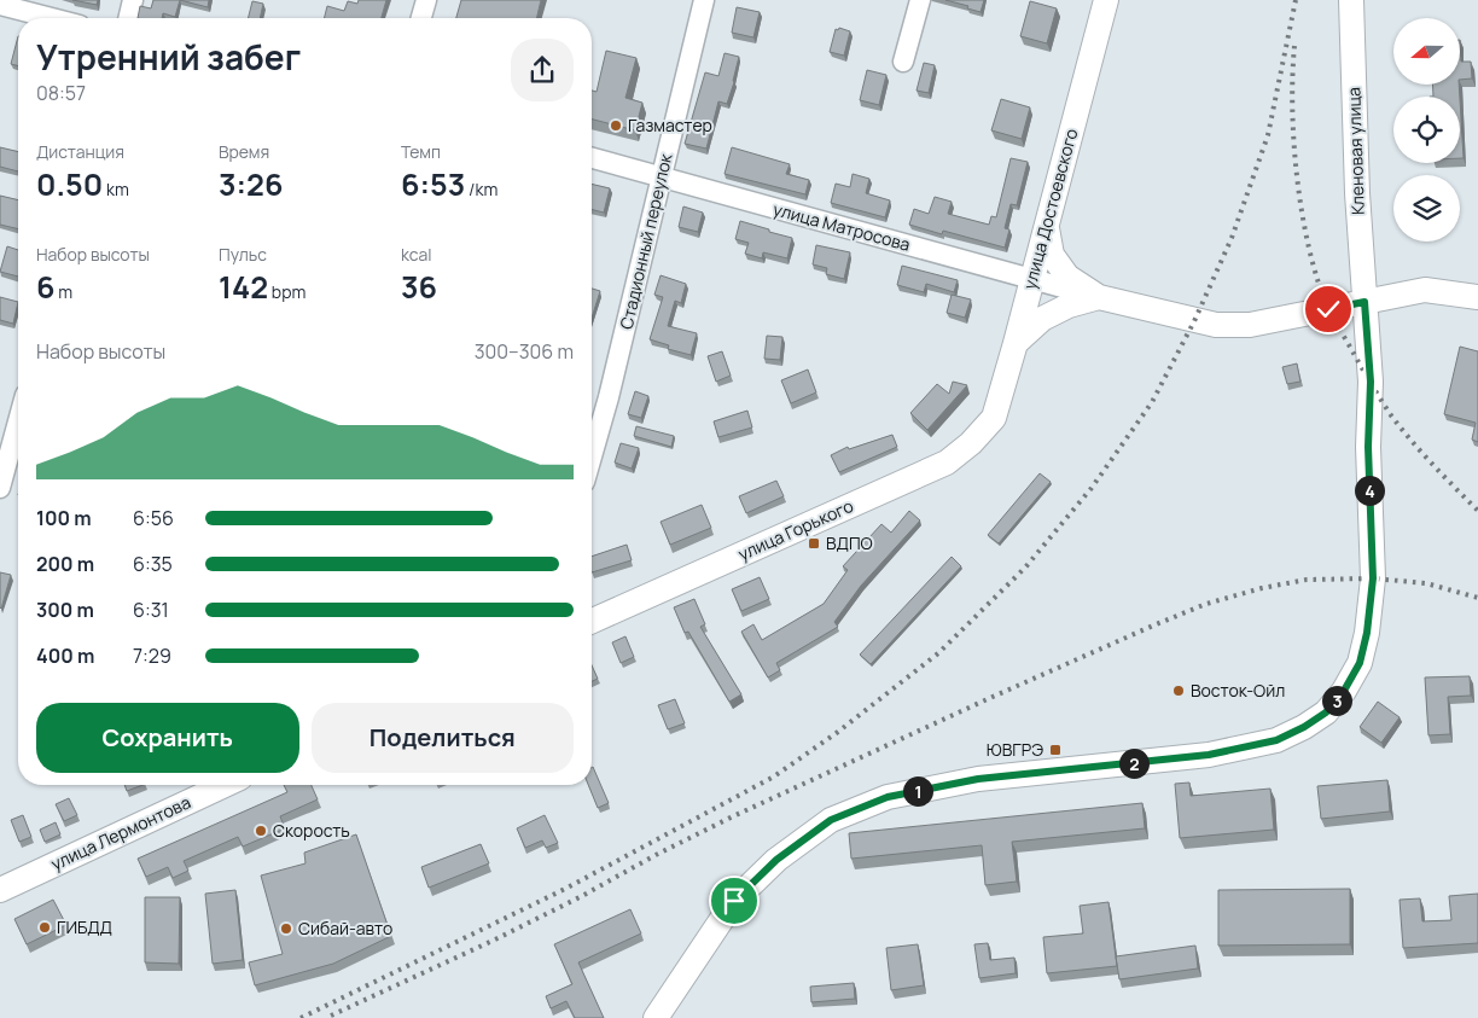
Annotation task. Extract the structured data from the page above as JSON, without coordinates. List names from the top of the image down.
{
  "streets": {
    "main road": [
      "Кленовая улица",
      "улица Достоевского",
      "улица Матросова",
      "улица Горького",
      "улица Лермонтова"
    ],
    "street": ["Стадионный переулок"]
  },
  "crossings": [
    ["Кленовая улица", "улица Матросова"],
    ["улица Достоевского", "улица Матросова"],
    ["улица Достоевского", "улица Горького"],
    ["улица Матросова", "Стадионный переулок"]
  ],
  "places": {
    "other": [
      "Газмастер",
      "Восток-Ойл",
      "Скорость",
      "ГИБДД",
      "Сибай-авто"
    ],
    "transit": ["ВДПО", "ЮВГРЭ"]
  },
  "north": "left",
  "page": {
    "heading": ["Утренний забег", "08:57"],
    "stats": [
      ["Дистанция", "0.50 km"],
      ["Время", "3:26"],
      ["Темп", "6:53 /km"],
      ["Набор высоты", "6 m"],
      ["Пульс", "142 bpm"],
      ["kcal", "36"]
    ],
    "chart": ["Набор высоты", "300–306 m"],
    "pins": [
      "4",
      "3",
      "2",
      "1"
    ],
    "list": [
      {
        "name": "100 m",
        "note": "6:56"
      },
      {
        "name": "200 m",
        "note": "6:35"
      },
      {
        "name": "300 m",
        "note": "6:31"
      },
      {
        "name": "400 m",
        "note": "7:29"
      }
    ],
    "buttons": ["Сохранить", "Поделиться"]
  }
}
